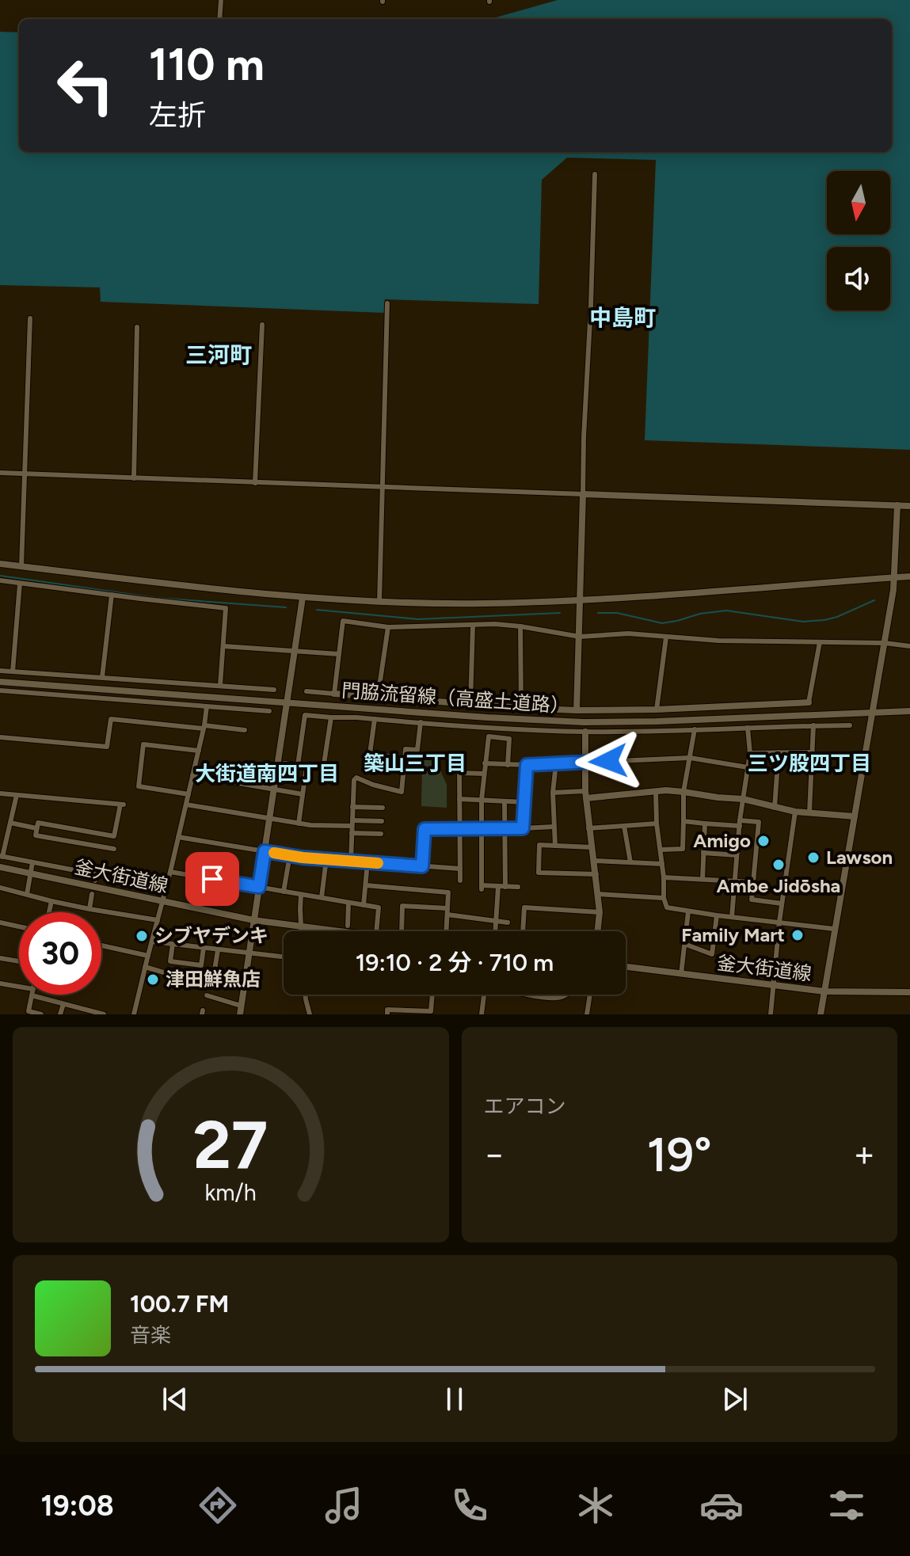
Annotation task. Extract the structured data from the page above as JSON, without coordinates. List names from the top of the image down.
{
  "streets": {
    "street": ["門脇流留線（高盛土道路）", "釜大街道線"]
  },
  "districts": [
    "中島町",
    "三河町",
    "築山三丁目",
    "三ツ股四丁目",
    "大街道南四丁目"
  ],
  "places": [
    "Amigo",
    "Lawson",
    "Ambe Jidōsha",
    "Family Mart",
    "シブヤデンキ",
    "津田鮮魚店"
  ],
  "north": "bottom",
  "page": {
    "turn": ["110 m", "左折"],
    "limit": "30",
    "trip": "19:10 · 2 分 · 710 m",
    "tile": "エアコン",
    "heat": ["−", "19°", "+"],
    "song": ["100.7 FM", "音楽"],
    "tabs": "19:08",
    "gauge": ["27", "km/h"]
  }
}
